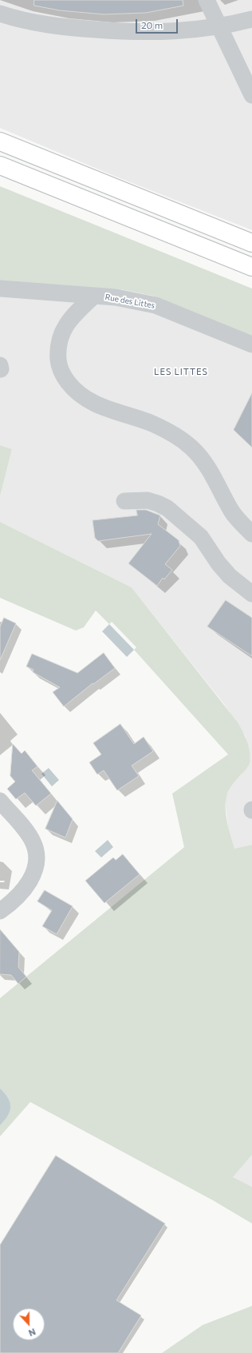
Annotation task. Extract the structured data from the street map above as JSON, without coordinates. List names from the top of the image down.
{
  "streets": {
    "street": ["Rue des Littes"]
  },
  "districts": ["LES LITTES"],
  "scale_bar": "20 m",
  "north": "bottom"
}
